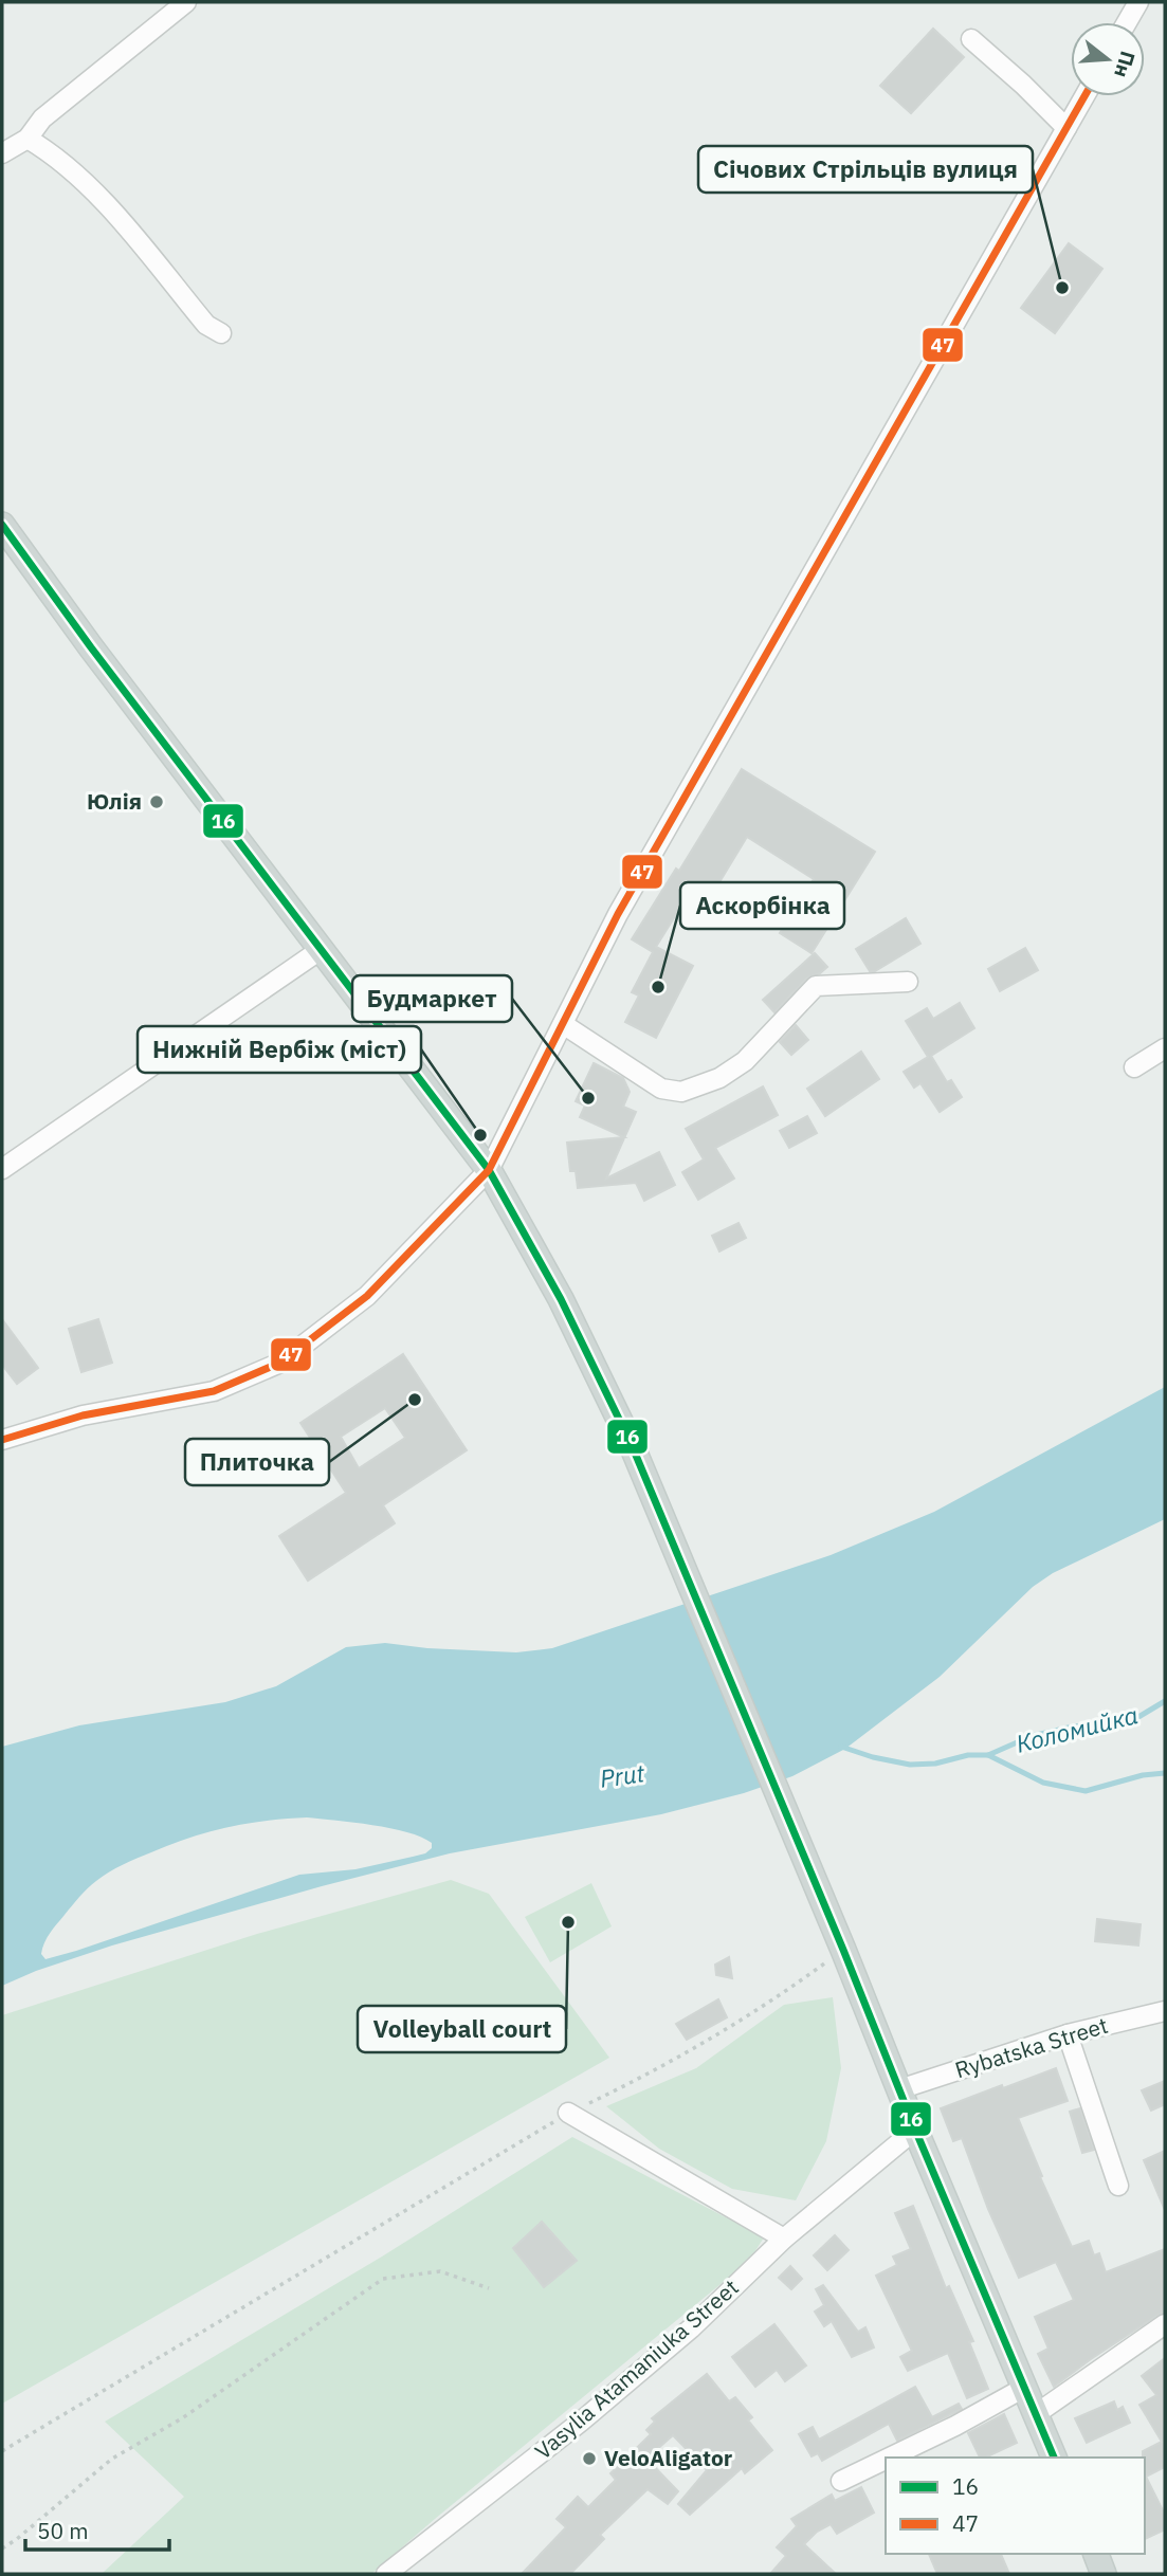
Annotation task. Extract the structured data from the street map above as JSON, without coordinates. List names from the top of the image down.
{
  "streets": {
    "street": ["Rybatska Street", "Vasylia Atamaniuka Street"]
  },
  "water": ["Коломийка", "Prut"],
  "places": [
    "Січових Стрільців вулиця",
    "Юлія",
    "Аскорбінка",
    "Будмаркет",
    "Нижній Вербіж (міст)",
    "Плиточка",
    "Volleyball court",
    "VeloAligator"
  ],
  "lines": ["transit line 47", "transit line 16"],
  "legend": ["16", "47"],
  "scale_bar": "50 m",
  "north": "right"
}
